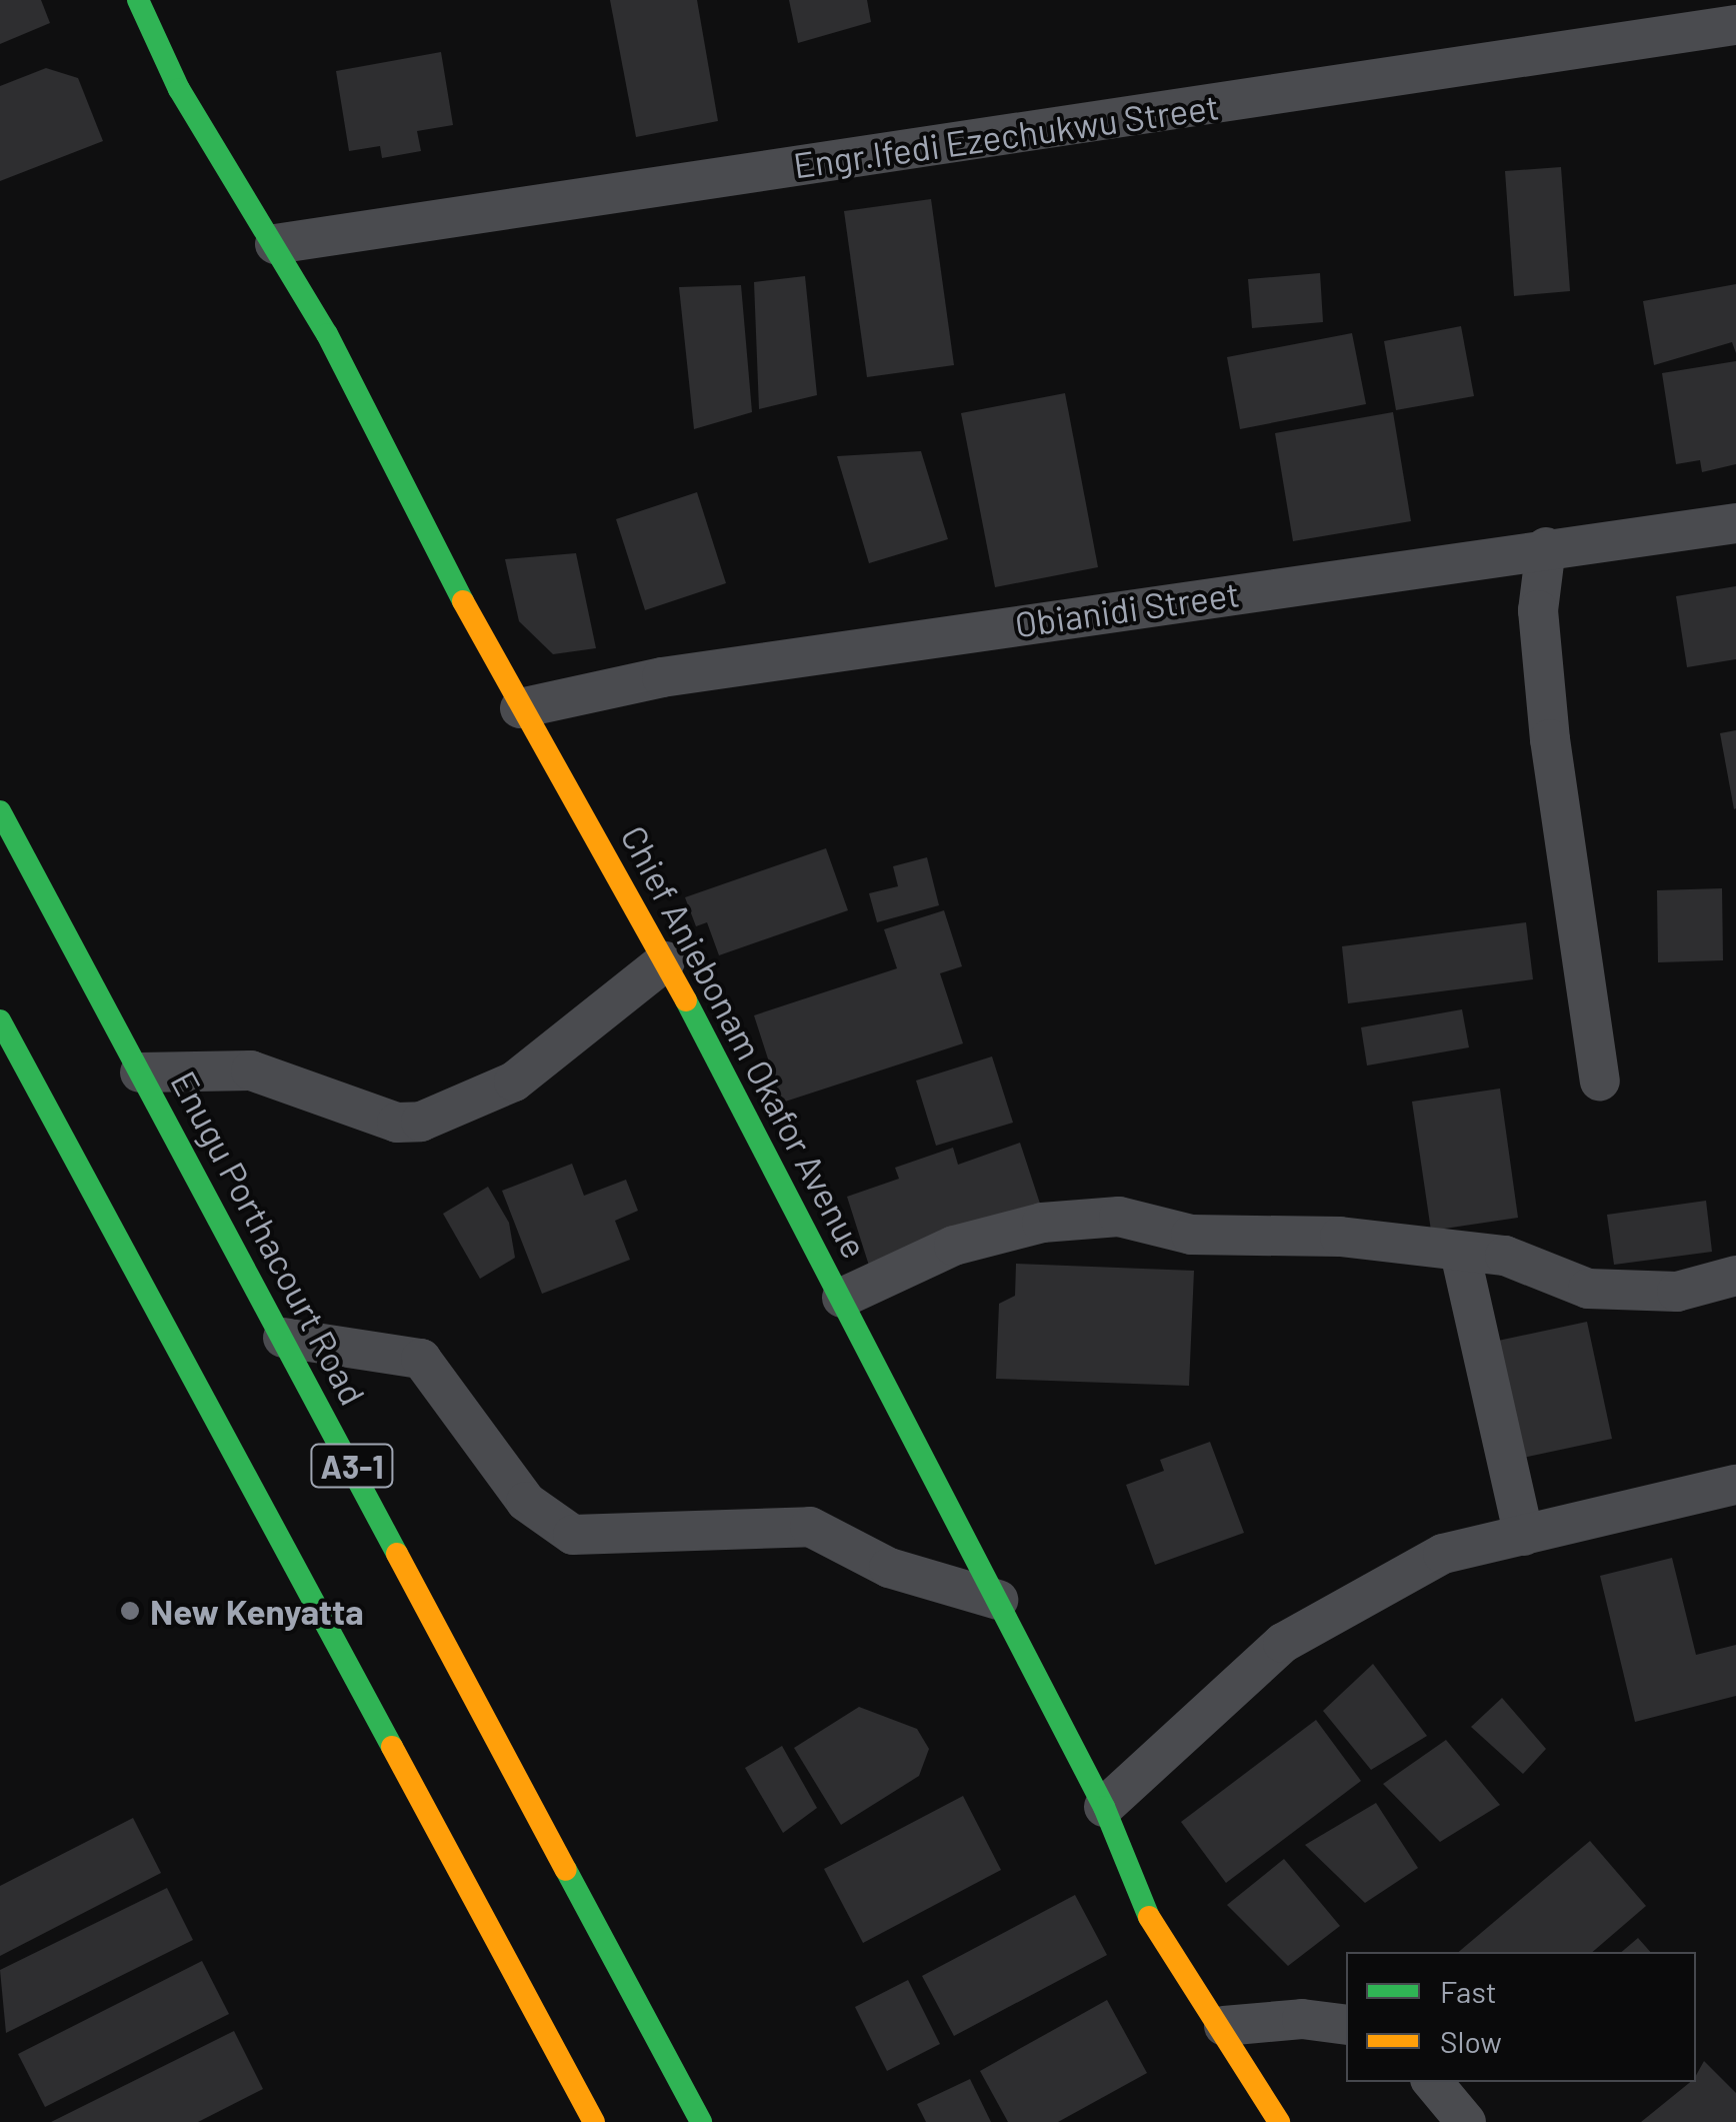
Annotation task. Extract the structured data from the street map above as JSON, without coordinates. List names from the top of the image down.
{
  "streets": {
    "main road": ["Chief Aniebonam Okafor Avenue", "Enugu Porthacourt Road", "A3-1"],
    "street": ["Engr.Ifedi Ezechukwu Street", "Obianidi Street"]
  },
  "crossings": [
    ["Engr.Ifedi Ezechukwu Street", "Chief Aniebonam Okafor Avenue"],
    ["Obianidi Street", "Chief Aniebonam Okafor Avenue"]
  ],
  "places": ["New Kenyatta"],
  "legend": ["Fast", "Slow"]
}
